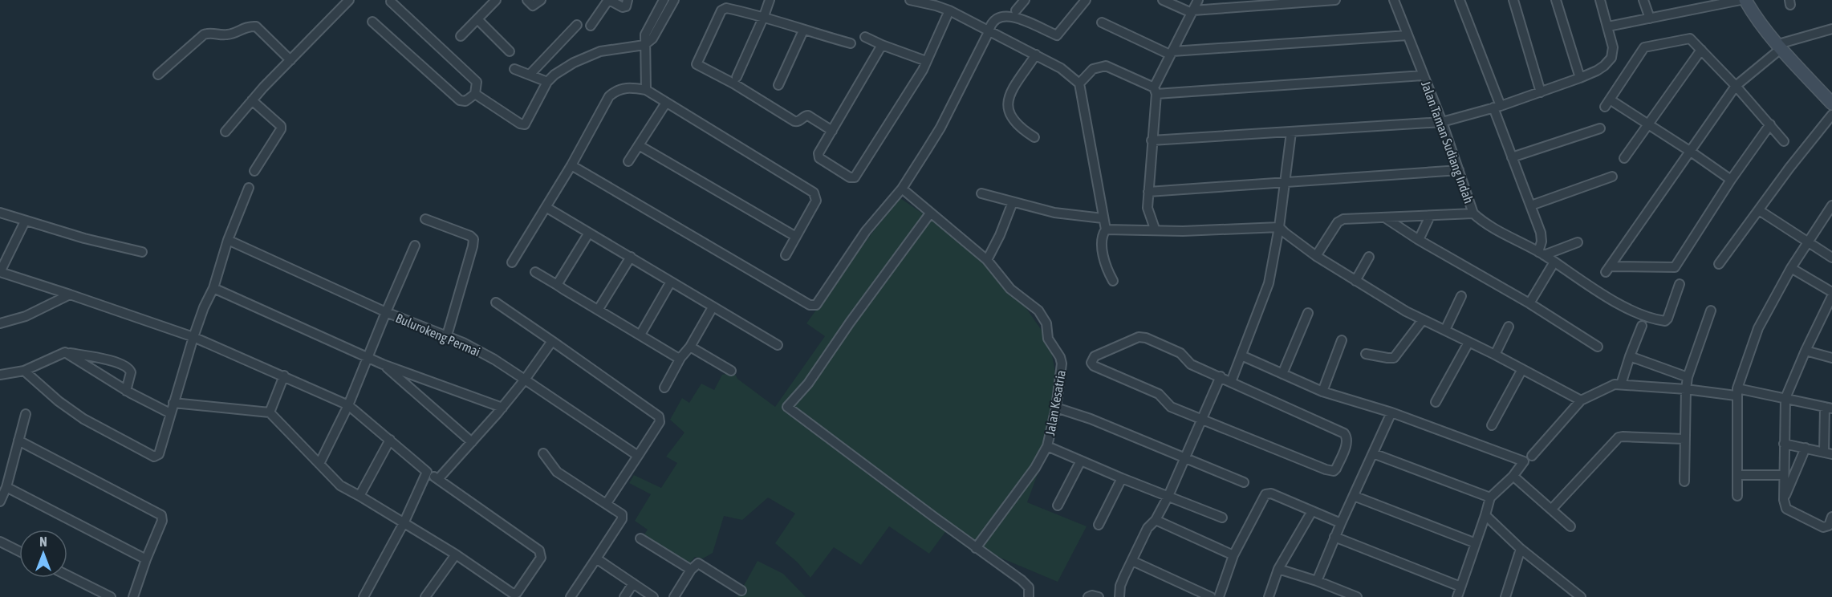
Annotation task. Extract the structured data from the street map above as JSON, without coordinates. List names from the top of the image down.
{
  "streets": {
    "street": ["Jalan Taman Sudiang Indah", "Bulurokeng Permai", "Jalan Kesatria"]
  },
  "north": "top"
}
